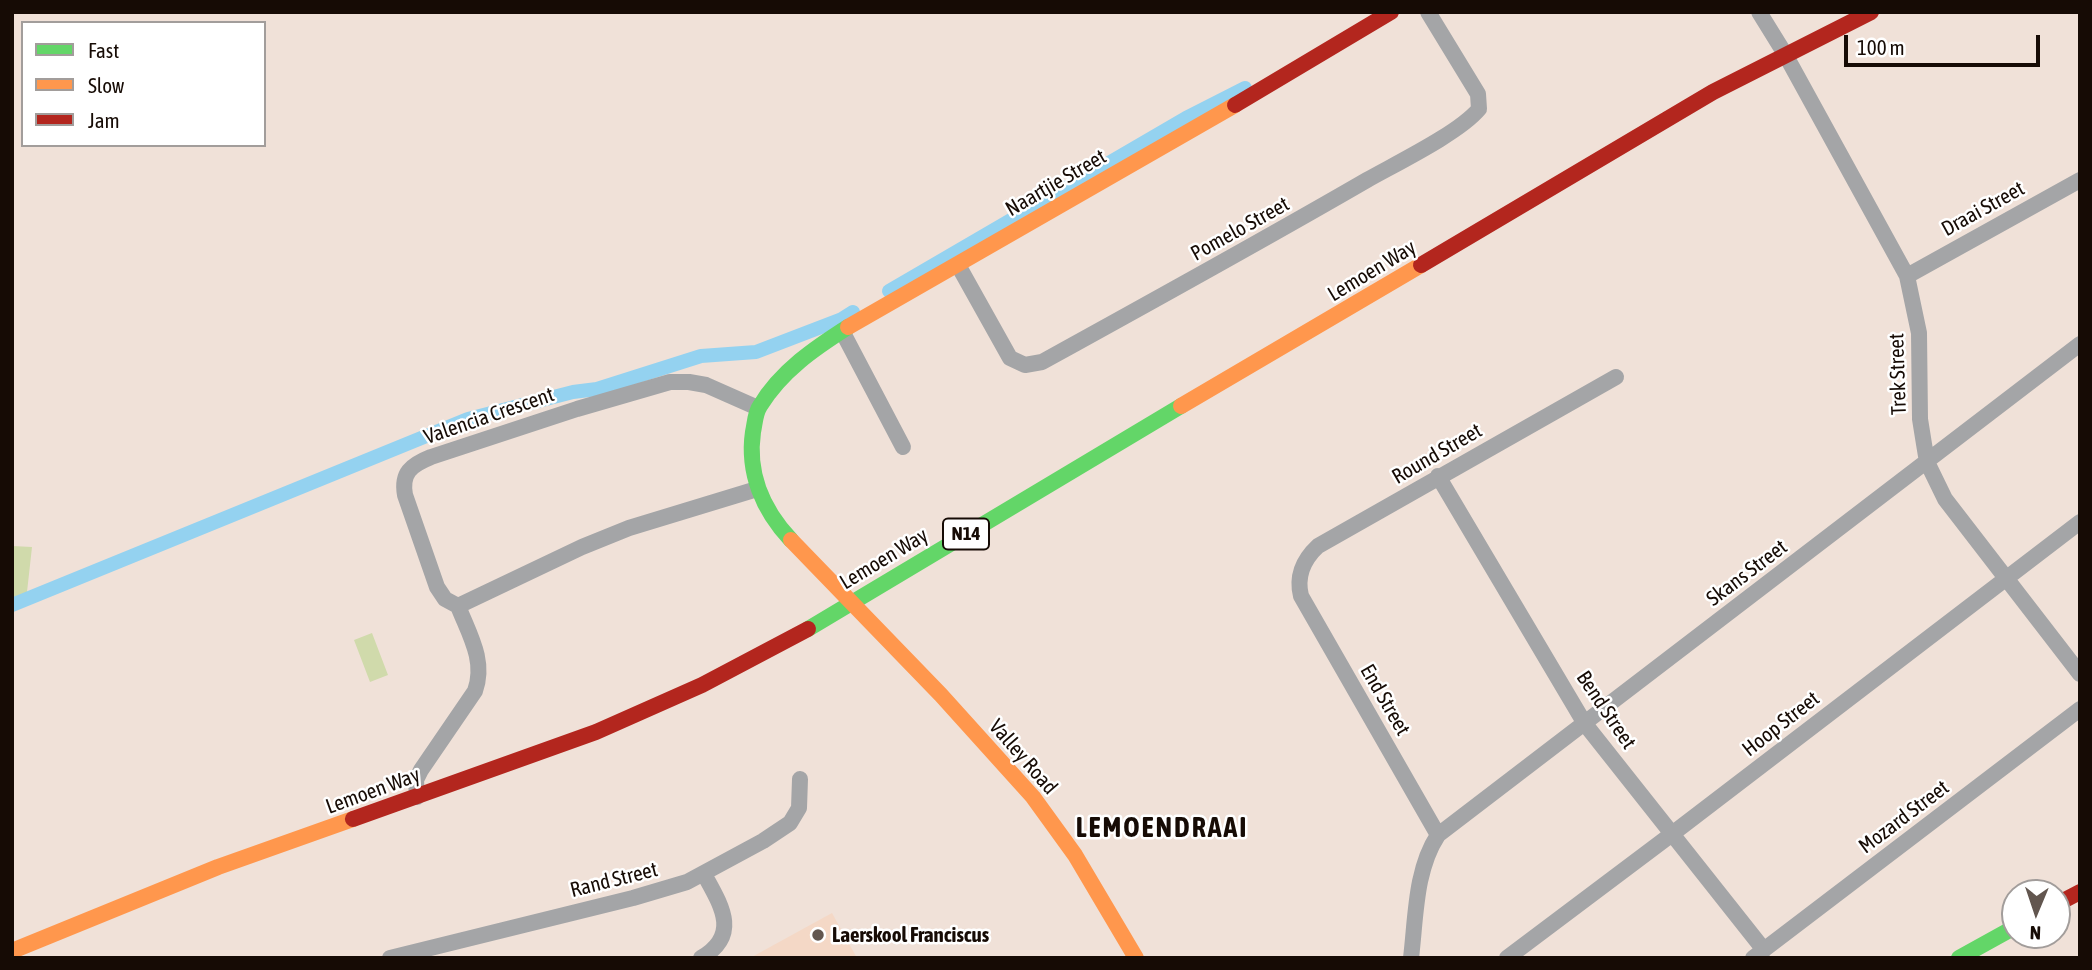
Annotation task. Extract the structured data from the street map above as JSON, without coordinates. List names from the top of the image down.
{
  "streets": {
    "main road": [
      "Naartjie Street",
      "Lemoen Way",
      "N14",
      "Valley Road"
    ],
    "street": [
      "Draai Street",
      "Pomelo Street",
      "Trek Street",
      "Valencia Crescent",
      "Round Street",
      "Skans Street",
      "End Street",
      "Bend Street",
      "Hoop Street",
      "Mozard Street",
      "Rand Street"
    ]
  },
  "crossings": [
    ["Naartjie Street", "Pomelo Street"],
    ["Naartjie Street", "Valencia Crescent"],
    ["Draai Street", "Trek Street"],
    ["Lemoen Way", "Trek Street"],
    ["Lemoen Way", "Valley Road"],
    ["Trek Street", "Skans Street"],
    ["Trek Street", "Hoop Street"],
    ["Round Street", "End Street"],
    ["Round Street", "Bend Street"],
    ["Skans Street", "End Street"],
    ["Skans Street", "Bend Street"],
    ["Bend Street", "Hoop Street"],
    ["Bend Street", "Mozard Street"]
  ],
  "districts": ["LEMOENDRAAI"],
  "places": ["Laerskool Franciscus"],
  "legend": ["Fast", "Slow", "Jam"],
  "scale_bar": "100 m",
  "north": "bottom"
}
